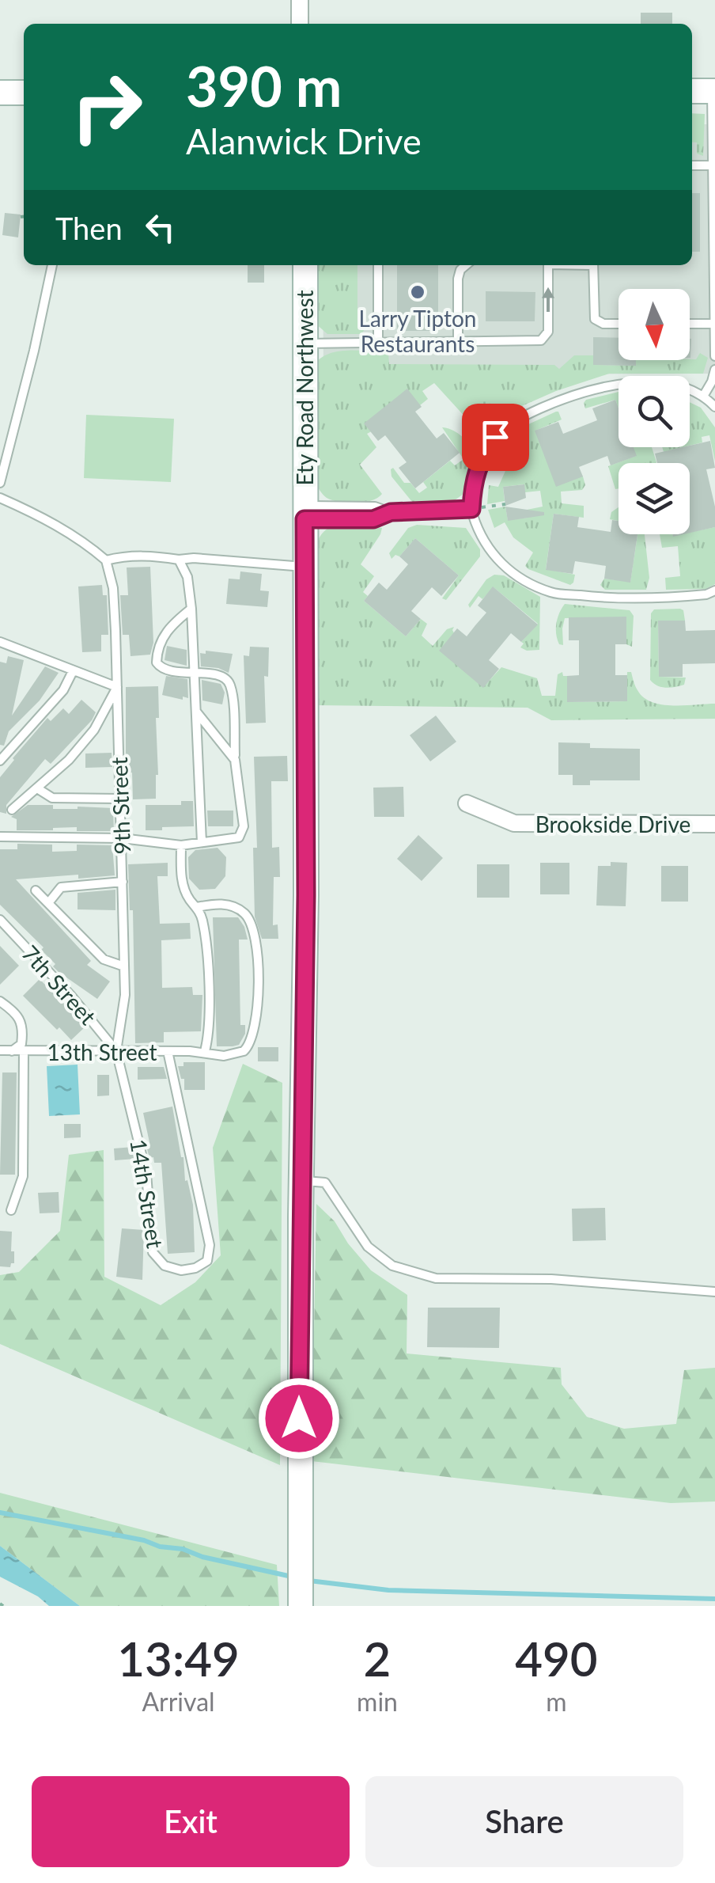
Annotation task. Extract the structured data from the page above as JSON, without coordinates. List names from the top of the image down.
{
  "streets": {
    "street": ["Ety Road Northwest", "Brookside Drive"],
    "lane": [
      "9th Street",
      "7th Street",
      "13th Street",
      "14th Street"
    ]
  },
  "crossings": [
    ["9th Street", "7th Street"],
    ["9th Street", "13th Street"],
    ["9th Street", "14th Street"],
    ["7th Street", "13th Street"],
    ["7th Street", "14th Street"],
    ["13th Street", "14th Street"]
  ],
  "places": ["Larry Tipton Restaurants"],
  "north": "bottom",
  "page": {
    "turn": ["390 m", "Alanwick Drive"],
    "then": "Then",
    "eta": [
      "13:49",
      "Arrival",
      "2",
      "min",
      "490",
      "m"
    ],
    "buttons": ["Exit", "Share"]
  }
}
